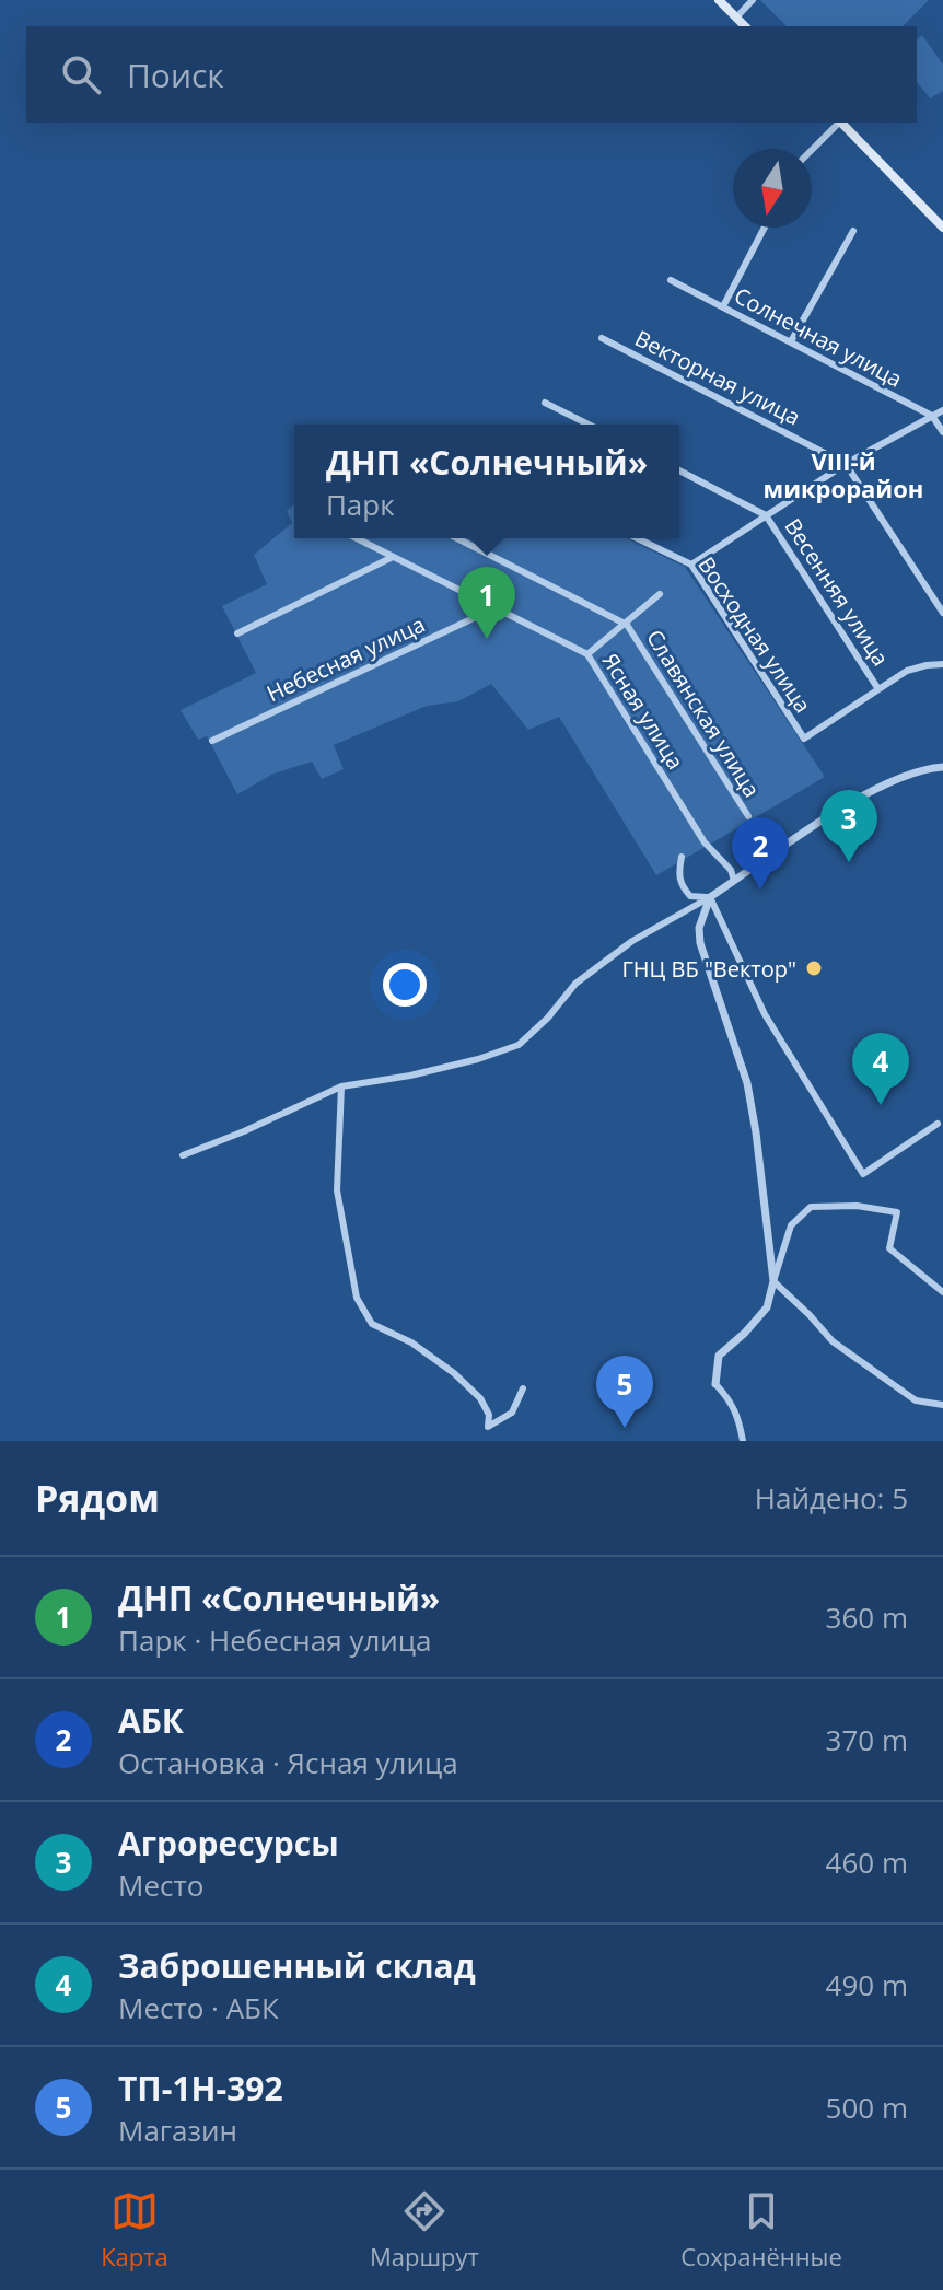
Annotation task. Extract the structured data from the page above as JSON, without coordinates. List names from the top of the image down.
{
  "streets": {
    "street": [
      "Солнечная улица",
      "Векторная улица",
      "Весенняя улица",
      "Восходная улица",
      "Небесная улица",
      "Ясная улица",
      "Славянская улица"
    ]
  },
  "crossings": [
    ["Весенняя улица", "Восходная улица"],
    ["Небесная улица", "Ясная улица"]
  ],
  "districts": ["VIII-й микрорайон"],
  "places": ["ГНЦ ВБ \"Вектор\""],
  "north": "bottom",
  "page": {
    "search": "Поиск",
    "popup": ["ДНП «Солнечный»", "Парк"],
    "pins": [
      "1",
      "3",
      "2",
      "4",
      "5"
    ],
    "heading": ["Рядом", "Найдено: 5"],
    "list": [
      {
        "mark": "1",
        "name": "ДНП «Солнечный»",
        "note": "Парк · Небесная улица",
        "value": "360 m"
      },
      {
        "mark": "2",
        "name": "АБК",
        "note": "Остановка · Ясная улица",
        "value": "370 m"
      },
      {
        "mark": "3",
        "name": "Агроресурсы",
        "note": "Место",
        "value": "460 m"
      },
      {
        "mark": "4",
        "name": "Заброшенный склад",
        "note": "Место · АБК",
        "value": "490 m"
      },
      {
        "mark": "5",
        "name": "ТП-1Н-392",
        "note": "Магазин",
        "value": "500 m"
      }
    ],
    "nav": ["Карта", "Маршрут", "Сохранённые"]
  }
}
